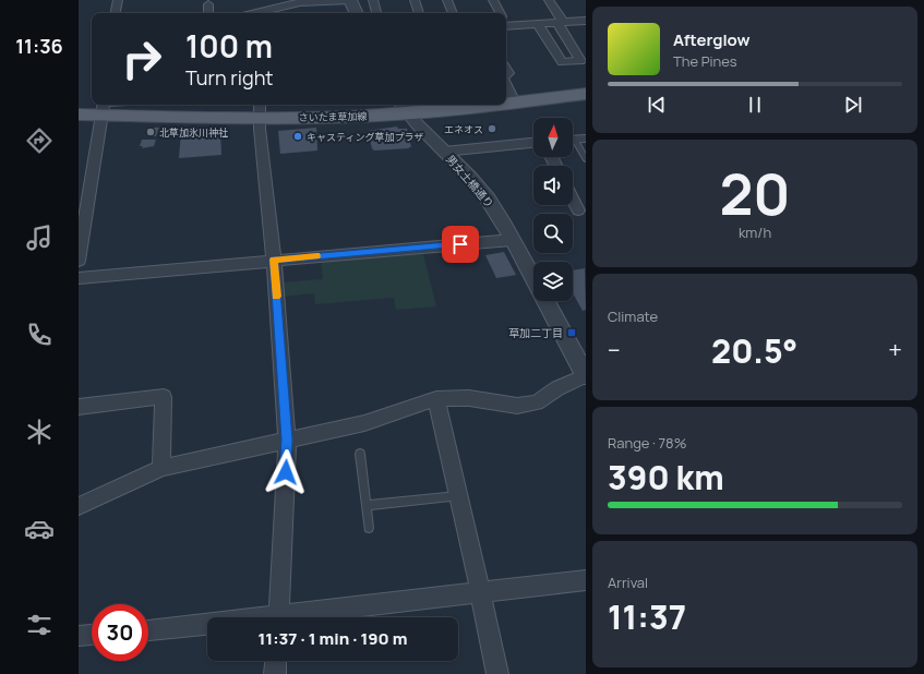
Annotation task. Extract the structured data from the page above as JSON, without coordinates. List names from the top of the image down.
{
  "streets": {
    "main road": ["さいたま草加線"],
    "street": ["男女土橋通り"]
  },
  "crossings": [
    ["さいたま草加線", "男女土橋通り"]
  ],
  "places": {
    "other": ["エネオス", "北草加氷川神社", "キャスティング草加プラザ"],
    "transit": ["草加二丁目"]
  },
  "north": "top",
  "page": {
    "tabs": "11:36",
    "turn": ["100 m", "Turn right"],
    "song": ["Afterglow", "The Pines"],
    "tile": [
      ["20", "km/h"],
      "Climate",
      ["Range · 78%", "390 km"],
      ["Arrival", "11:37"]
    ],
    "heat": ["−", "20.5°", "+"],
    "limit": "30",
    "trip": "11:37 · 1 min · 190 m"
  }
}
